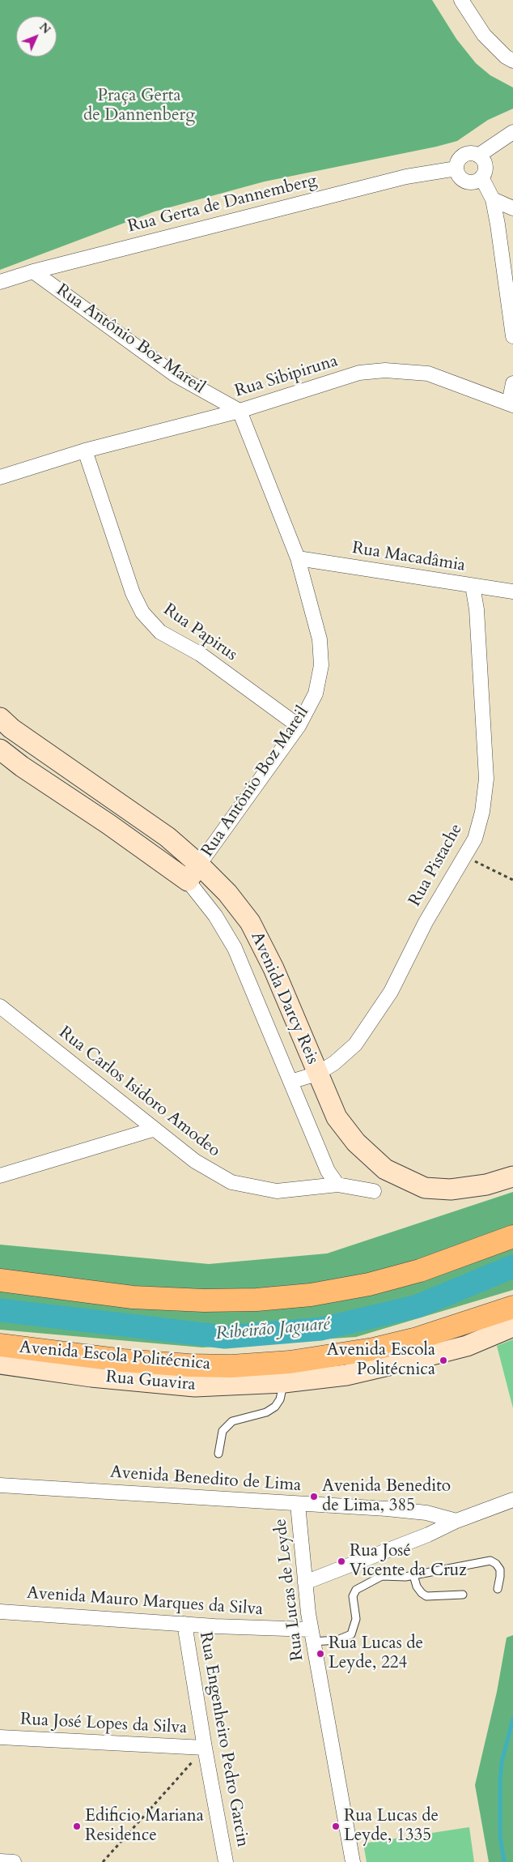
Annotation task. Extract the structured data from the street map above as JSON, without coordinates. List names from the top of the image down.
{
  "streets": {
    "highway": ["Avenida Escola Politécnica"],
    "street": [
      "Rua Gerta de Dannemberg",
      "Rua Antônio Boz Mareil",
      "Rua Sibipiruna",
      "Rua Macadâmia",
      "Rua Papirus",
      "Rua Pistache",
      "Avenida Darcy Reis",
      "Rua Carlos Isidoro Amodeo",
      "Rua Guavira",
      "Avenida Benedito de Lima",
      "Rua Lucas de Leyde",
      "Avenida Mauro Marques da Silva",
      "Rua José Lopes da Silva",
      "Rua Engenheiro Pedro Garcin"
    ]
  },
  "crossings": [
    ["Rua Gerta de Dannemberg", "Rua Antônio Boz Mareil"],
    ["Rua Antônio Boz Mareil", "Rua Sibipiruna"],
    ["Rua Antônio Boz Mareil", "Rua Macadâmia"],
    ["Rua Antônio Boz Mareil", "Rua Papirus"],
    ["Rua Antônio Boz Mareil", "Avenida Darcy Reis"],
    ["Rua Sibipiruna", "Rua Papirus"],
    ["Rua Macadâmia", "Rua Pistache"],
    ["Rua Pistache", "Avenida Darcy Reis"],
    ["Avenida Darcy Reis", "Rua Carlos Isidoro Amodeo"],
    ["Avenida Benedito de Lima", "Rua Lucas de Leyde"],
    ["Rua Lucas de Leyde", "Avenida Mauro Marques da Silva"],
    ["Avenida Mauro Marques da Silva", "Rua Engenheiro Pedro Garcin"],
    ["Rua José Lopes da Silva", "Rua Engenheiro Pedro Garcin"]
  ],
  "water": ["Ribeirão Jaguaré"],
  "parks": ["Praça Gerta de Dannenberg"],
  "places": [
    "Avenida Escola Politécnica",
    "Avenida Benedito de Lima, 385",
    "Rua José Vicente da Cruz",
    "Rua Lucas de Leyde, 224",
    "Edificio Mariana Residence",
    "Rua Lucas de Leyde, 1335"
  ],
  "north": "top right"
}
